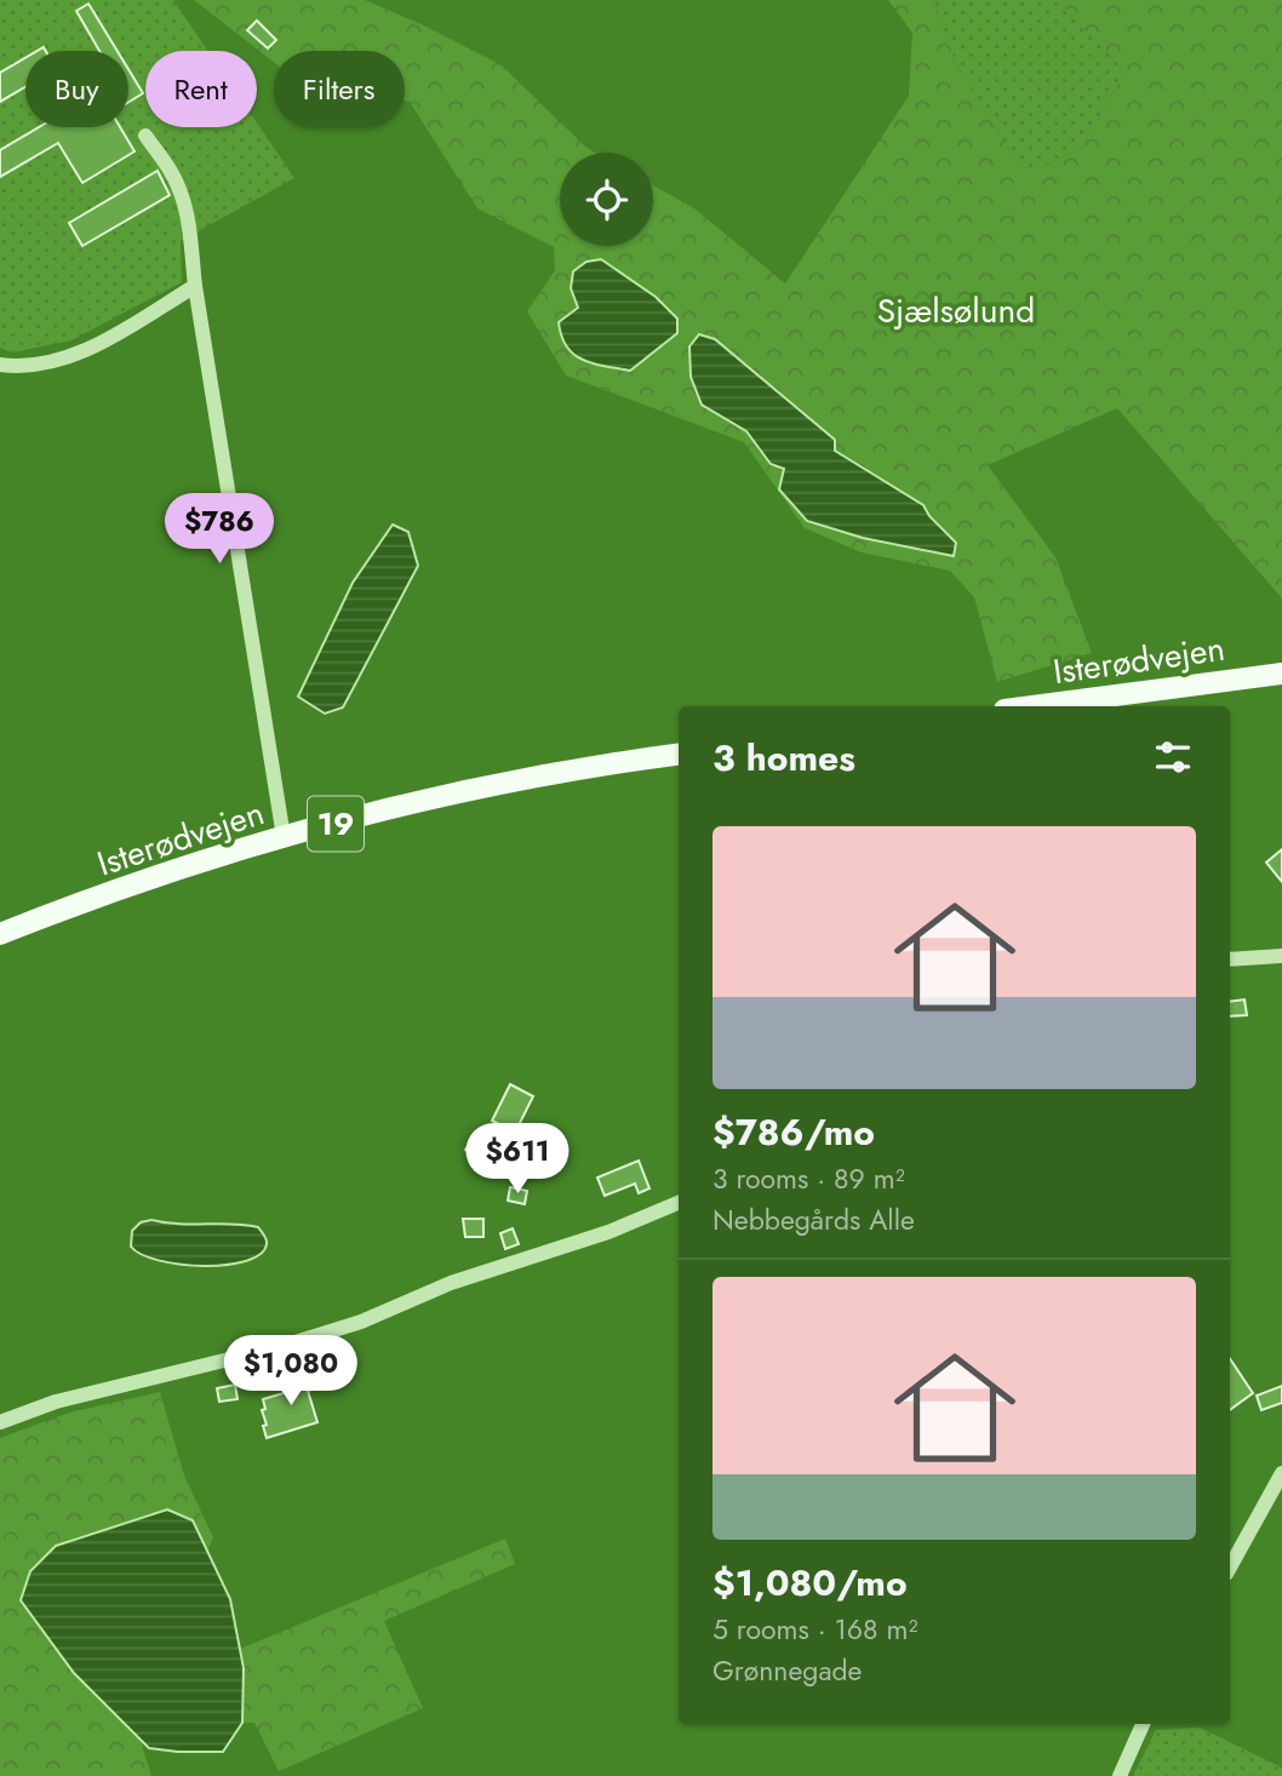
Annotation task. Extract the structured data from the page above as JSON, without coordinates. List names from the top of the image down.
{
  "streets": {
    "main road": ["Isterødvejen", "19"]
  },
  "parks": ["Sjælsølund"],
  "page": {
    "chip": ["Buy", "Rent", "Filters"],
    "price": ["$786", "$611", "$1,080"],
    "heading": "3 homes",
    "list": [
      {
        "name": "$786/mo",
        "note": "3 rooms · 89 m² · Nebbegårds Alle"
      },
      {
        "name": "$1,080/mo",
        "note": "5 rooms · 168 m² · Grønnegade"
      }
    ]
  }
}
